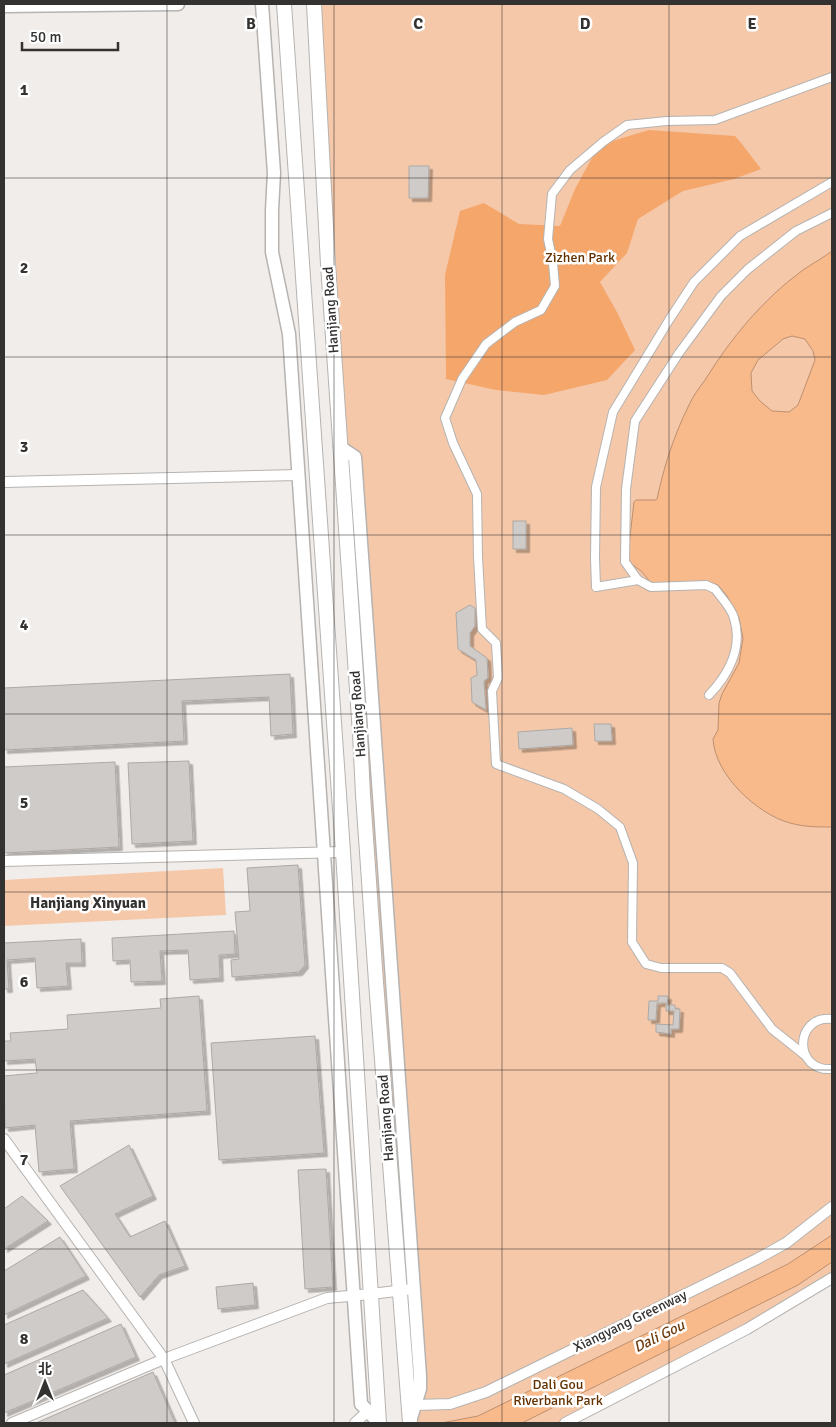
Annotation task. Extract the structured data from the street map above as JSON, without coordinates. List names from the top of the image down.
{
  "streets": {
    "main road": ["Hanjiang Road"],
    "street": ["Xiangyang Greenway"]
  },
  "districts": ["Hanjiang Xinyuan"],
  "water": ["Dali Gou"],
  "parks": ["Zizhen Park", "Dali Gou Riverbank Park"],
  "scale_bar": "50 m",
  "north": "top",
  "grid": {
    "columns": [
      "B",
      "C",
      "D",
      "E"
    ],
    "rows": [
      "1",
      "2",
      "3",
      "4",
      "5",
      "6",
      "7",
      "8"
    ]
  }
}
